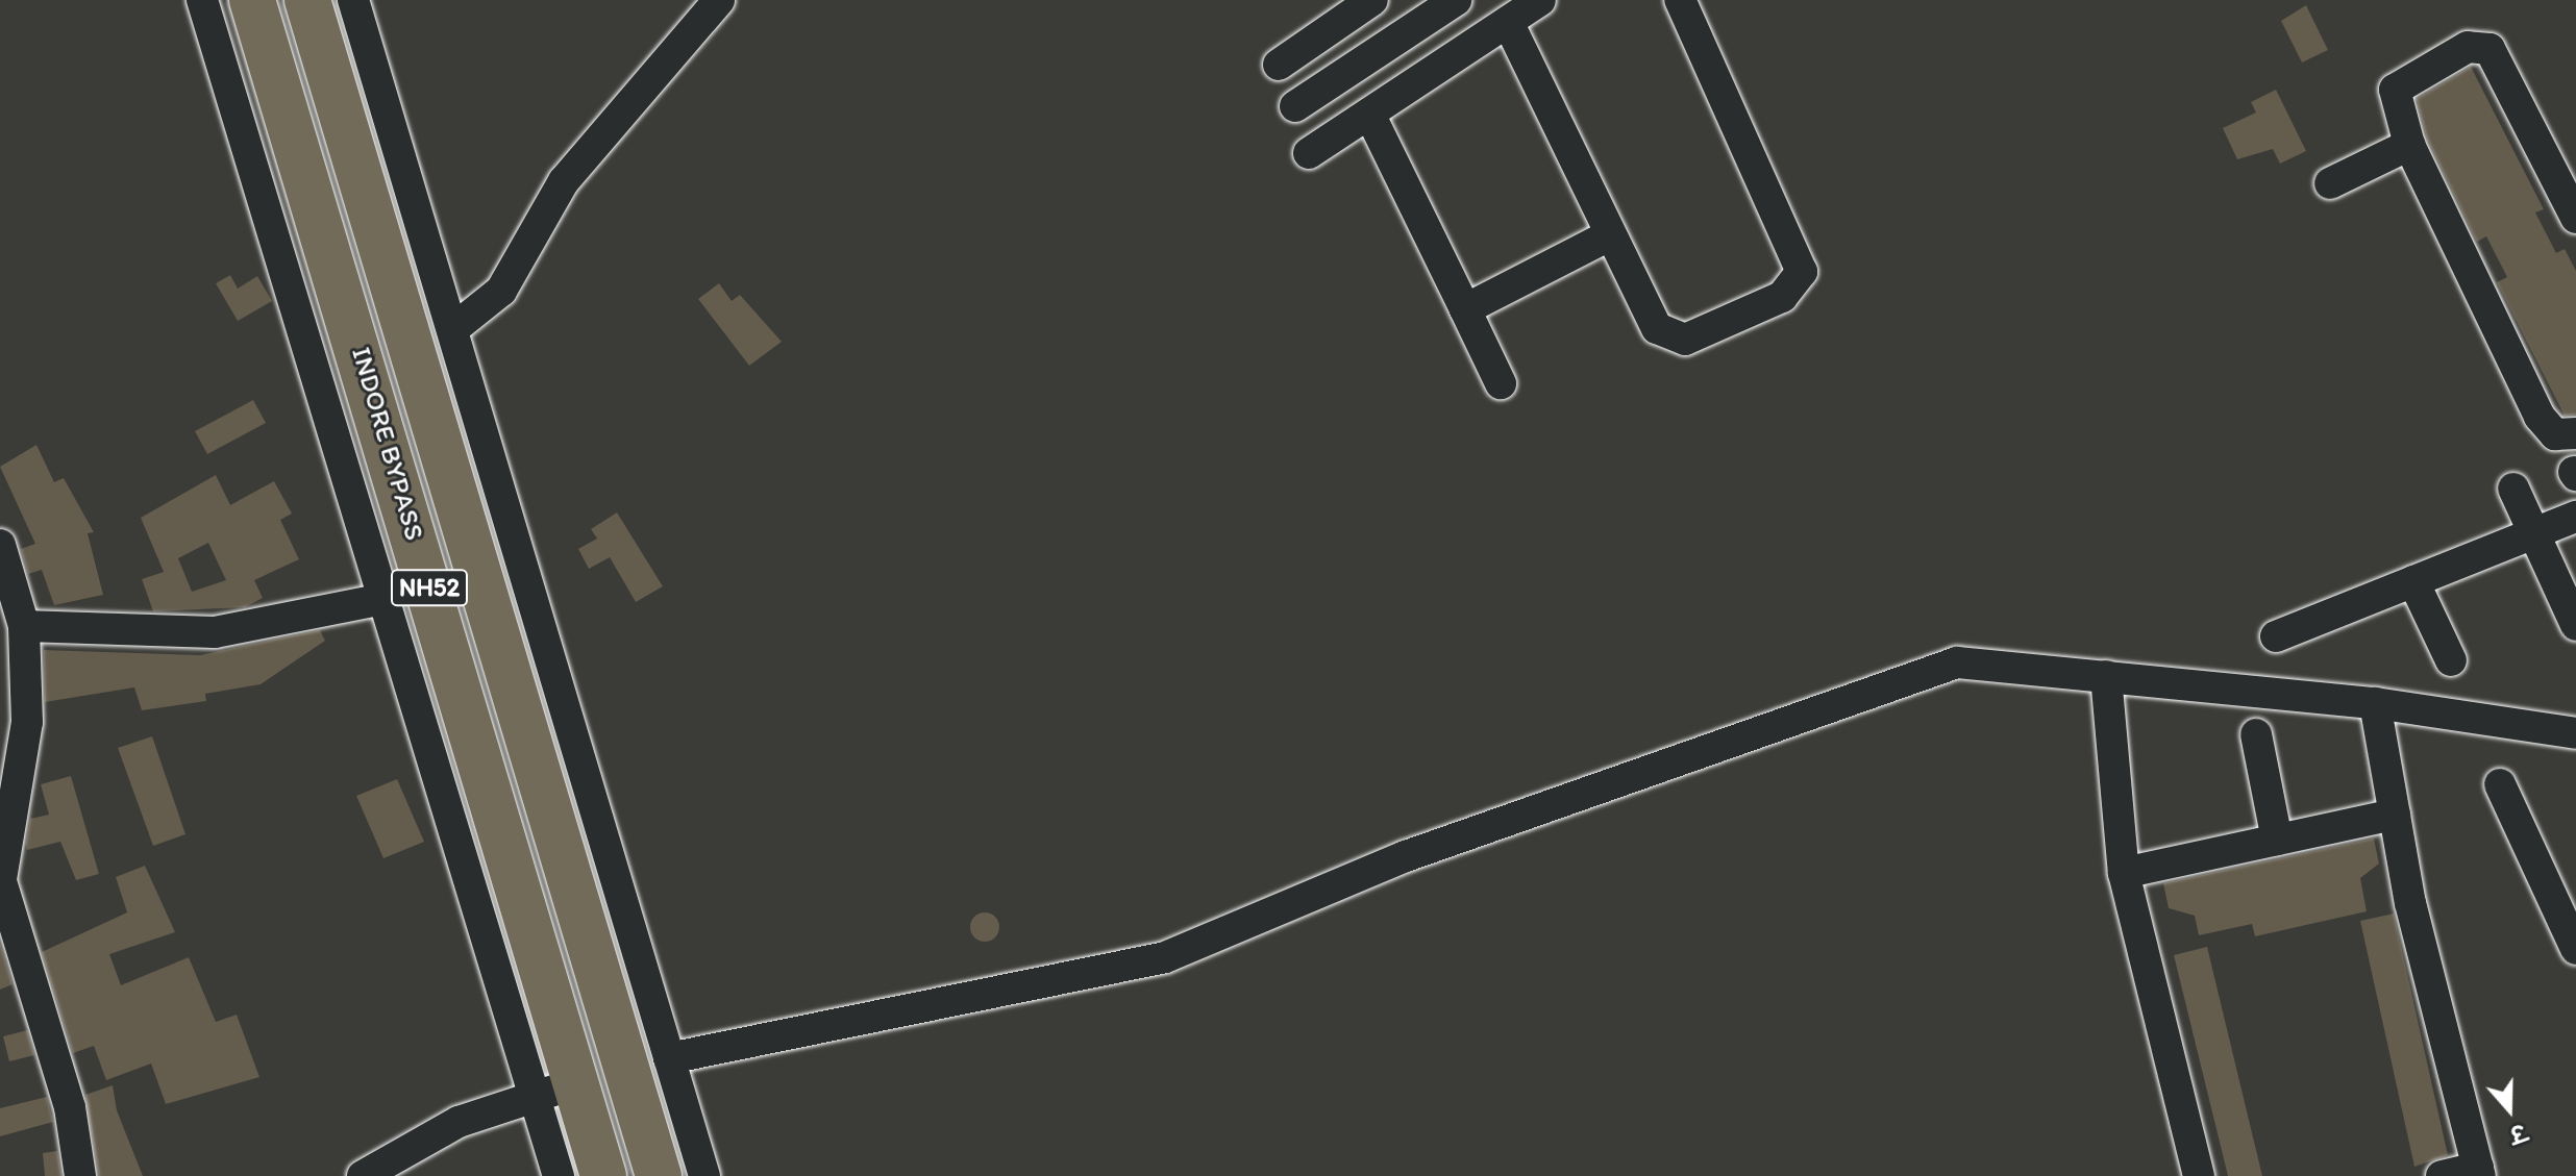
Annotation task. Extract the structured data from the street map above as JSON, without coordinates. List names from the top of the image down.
{
  "streets": {
    "highway": ["INDORE BYPASS", "NH52"]
  },
  "north": "bottom"
}
